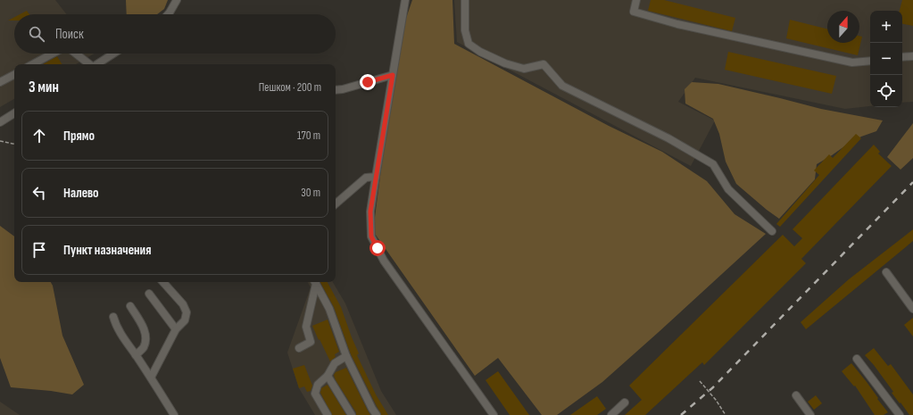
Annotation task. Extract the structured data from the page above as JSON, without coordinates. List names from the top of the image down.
{
  "north": "top",
  "page": {
    "map_buttons": ["+", "−"],
    "search": "Поиск",
    "heading": ["3 мин", "Пешком · 200 m"],
    "list": [
      ["Прямо", "170 m"],
      ["Налево", "30 m"],
      "Пункт назначения"
    ]
  }
}
